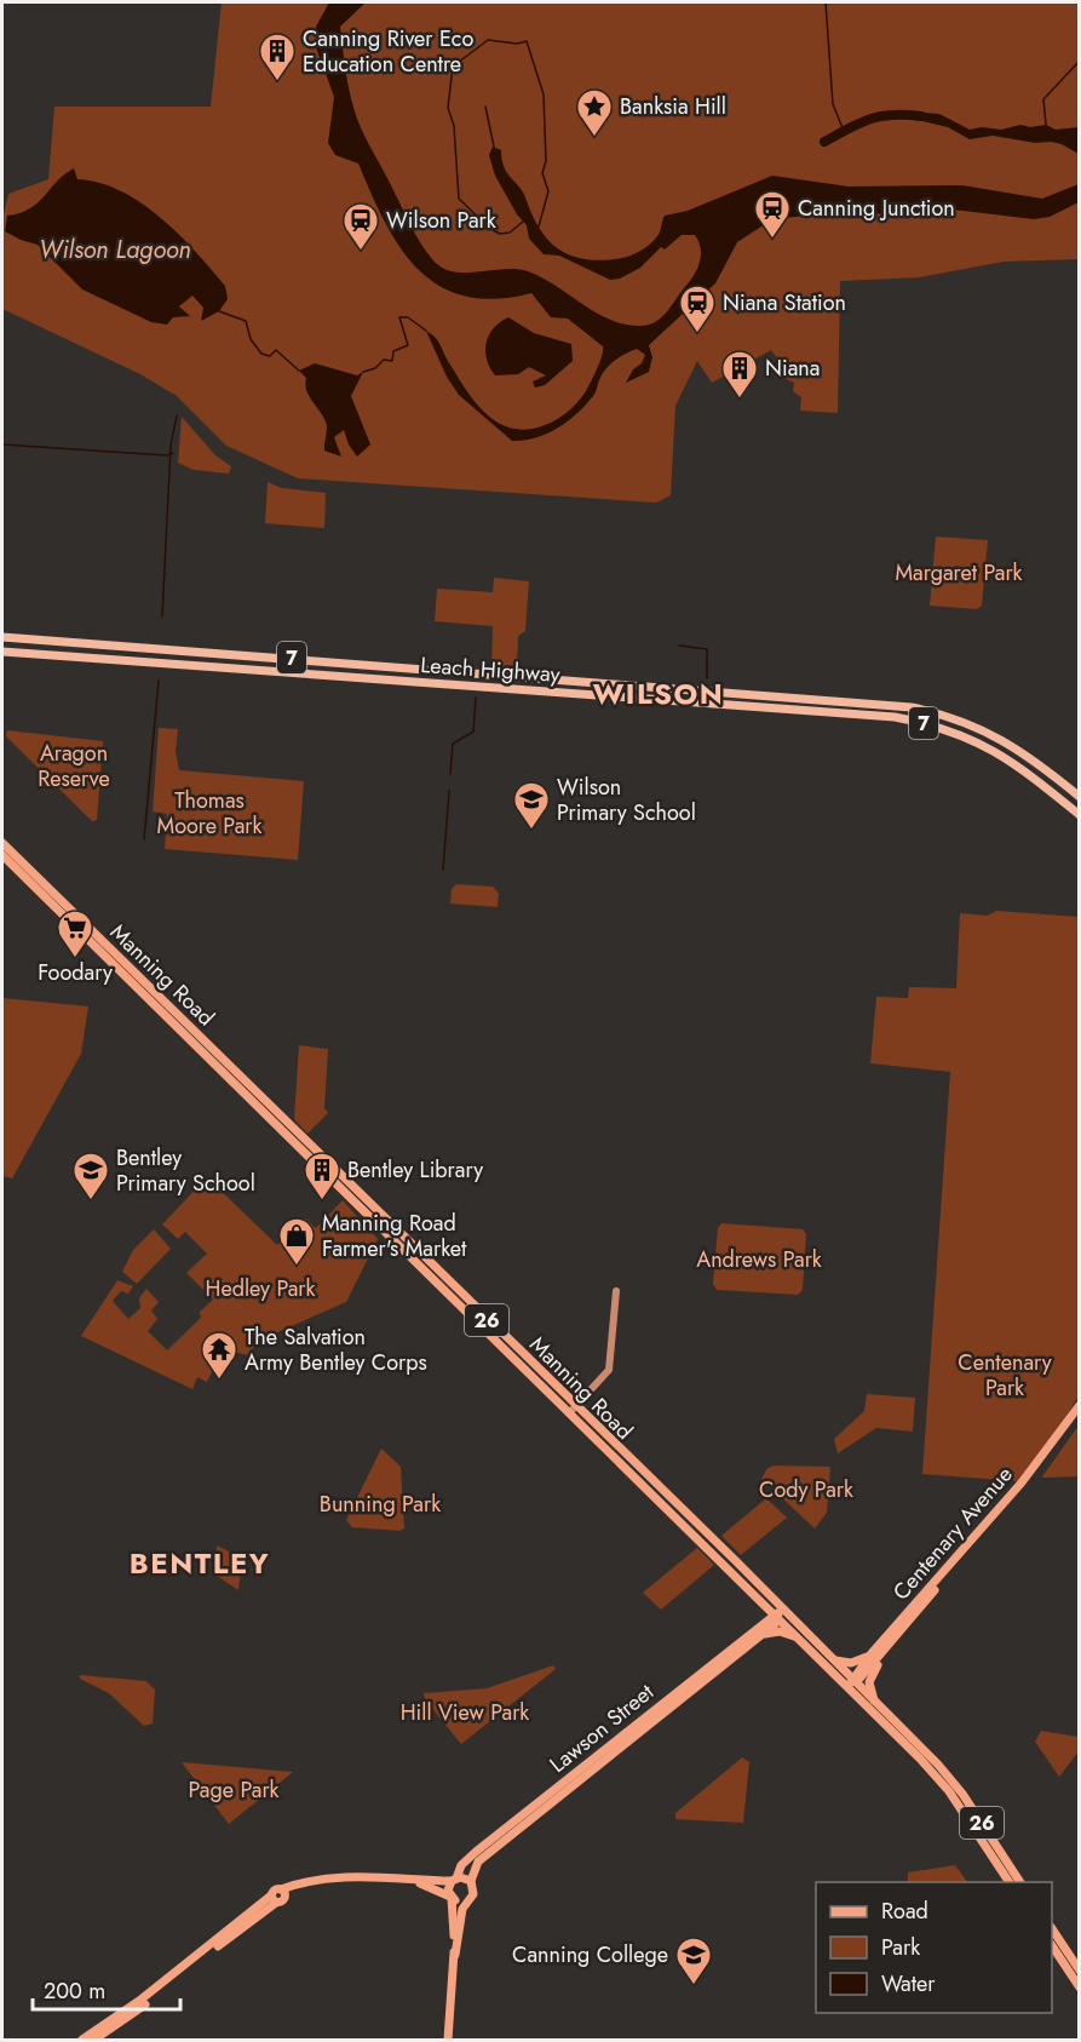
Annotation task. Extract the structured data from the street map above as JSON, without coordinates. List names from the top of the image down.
{
  "streets": {
    "highway": ["7", "Leach Highway"],
    "main road": [
      "Manning Road",
      "26",
      "Centenary Avenue",
      "Lawson Street"
    ]
  },
  "crossings": [
    ["Manning Road", "Centenary Avenue"],
    ["Manning Road", "Lawson Street"]
  ],
  "districts": ["WILSON", "BENTLEY"],
  "water": ["Wilson Lagoon"],
  "parks": [
    "Margaret Park",
    "Aragon Reserve",
    "Thomas Moore Park",
    "Andrews Park",
    "Hedley Park",
    "Centenary Park",
    "Cody Park",
    "Bunning Park",
    "Hill View Park",
    "Page Park"
  ],
  "places": {
    "building": ["Canning River Eco Education Centre", "Niana", "Bentley Library"],
    "place": ["Banksia Hill"],
    "station": ["Canning Junction", "Wilson Park", "Niana Station"],
    "school or university": ["Wilson Primary School", "Bentley Primary School", "Canning College"],
    "supermarket": ["Foodary"],
    "shop": ["Manning Road Farmer's Market"],
    "temple": ["The Salvation Army Bentley Corps"]
  },
  "legend": ["Road", "Park", "Water"],
  "scale_bar": "200 m"
}
